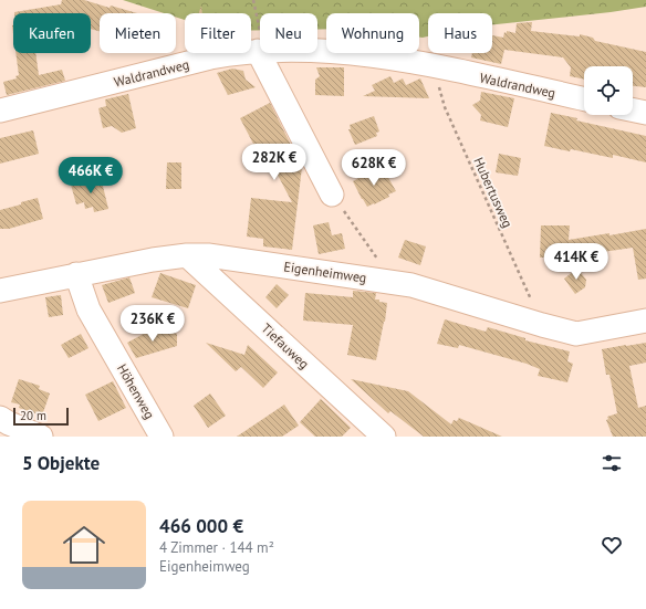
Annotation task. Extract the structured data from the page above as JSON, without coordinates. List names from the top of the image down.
{
  "streets": {
    "street": [
      "Waldrandweg",
      "Eigenheimweg",
      "Tiefauweg",
      "Höhenweg"
    ],
    "path": ["Hubertusweg"]
  },
  "crossings": [
    ["Waldrandweg", "Hubertusweg"],
    ["Hubertusweg", "Eigenheimweg"],
    ["Eigenheimweg", "Tiefauweg"],
    ["Eigenheimweg", "Höhenweg"]
  ],
  "scale_bar": "20 m",
  "page": {
    "chip": [
      "Kaufen",
      "Mieten",
      "Filter",
      "Neu",
      "Wohnung",
      "Haus"
    ],
    "price": [
      "282K €",
      "628K €",
      "466K €",
      "414K €",
      "236K €"
    ],
    "scale": "20 m",
    "heading": "5 Objekte",
    "list": [
      {
        "name": "466 000 €",
        "note": "4 Zimmer · 144 m² · Eigenheimweg"
      }
    ]
  }
}
